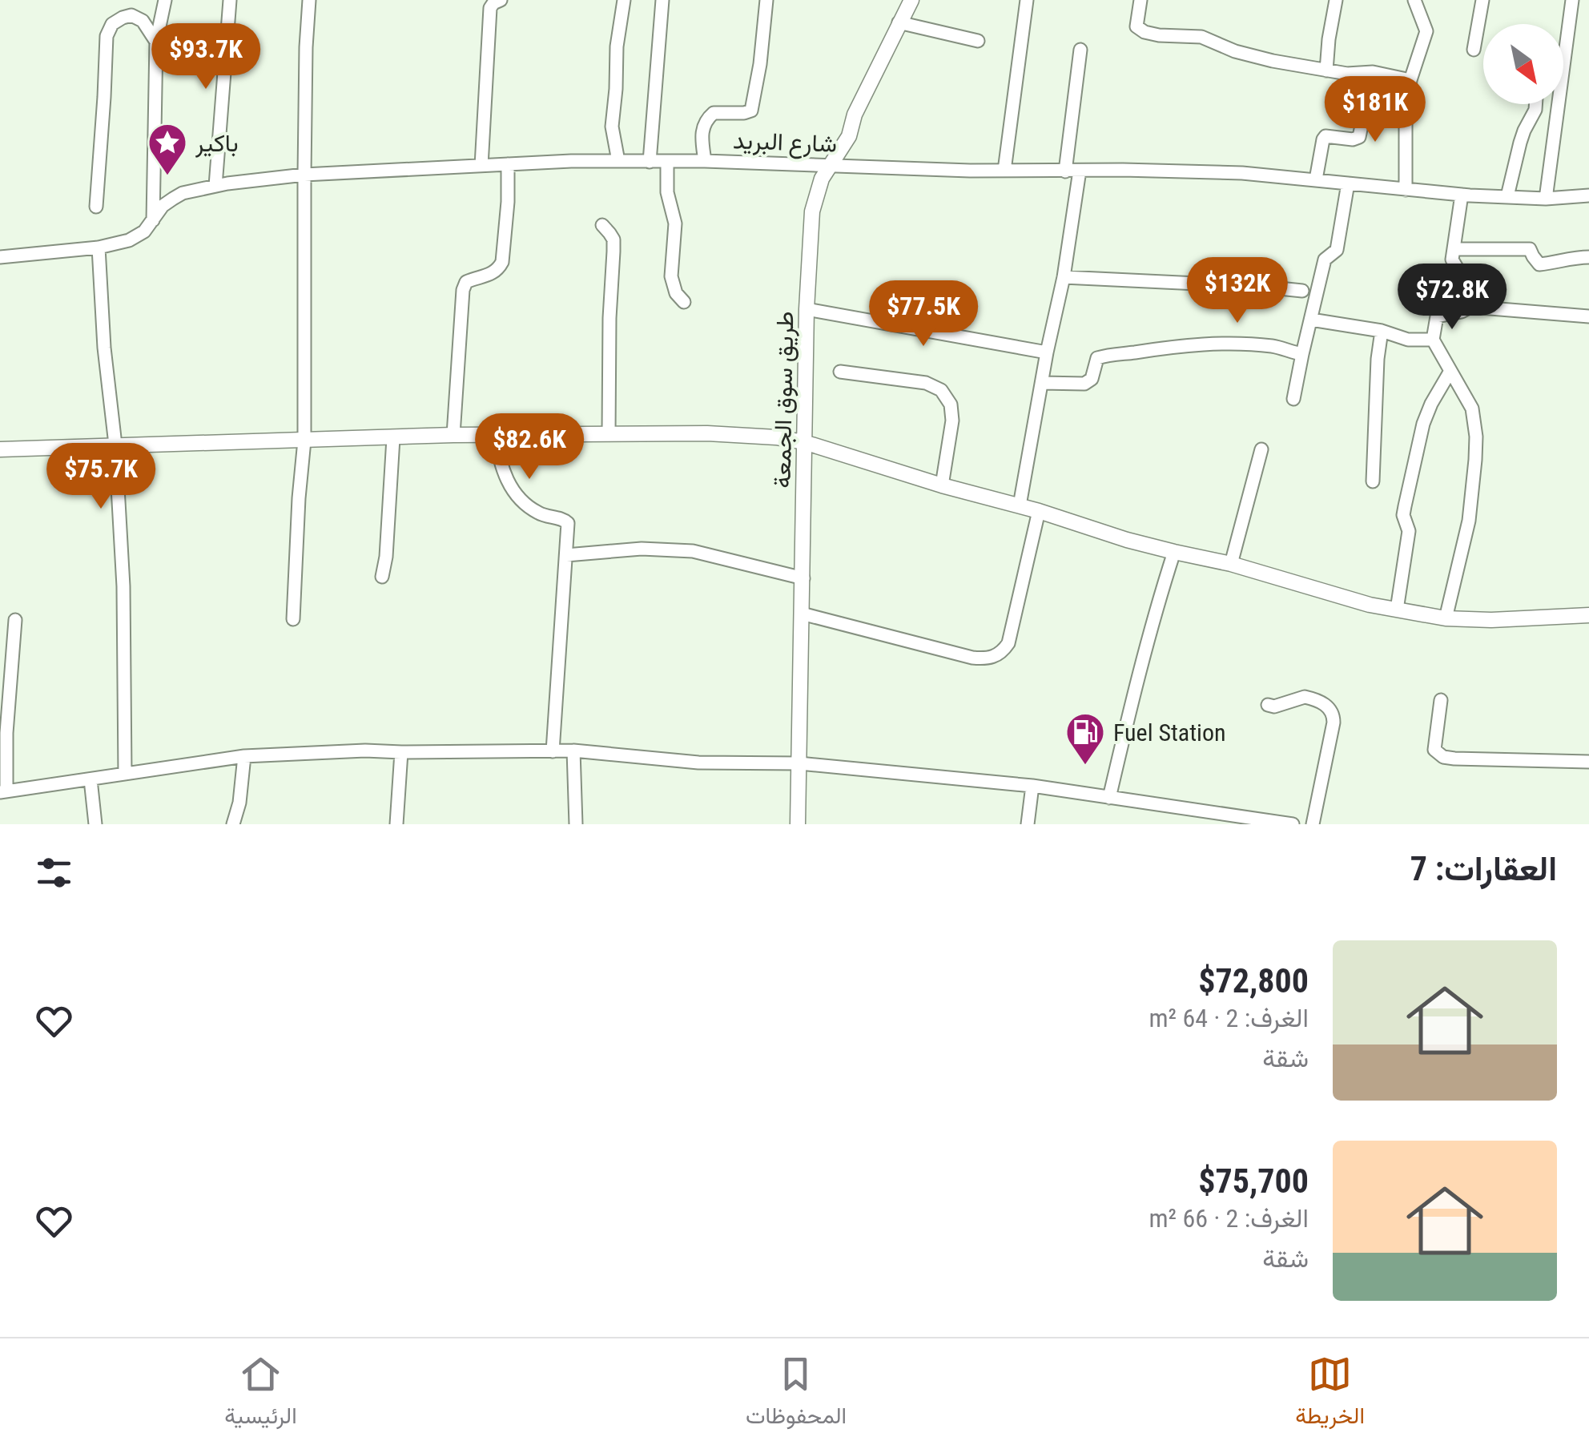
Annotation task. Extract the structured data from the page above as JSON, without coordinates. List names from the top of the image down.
{
  "streets": {
    "street": ["شارع البريد", "طريق سوق الجمعة"]
  },
  "crossings": [
    ["شارع البريد", "طريق سوق الجمعة"]
  ],
  "places": {
    "place": ["باكير"],
    "fuel station": ["Fuel Station"]
  },
  "north": "bottom right",
  "page": {
    "price": [
      "$93.7K",
      "$181K",
      "$132K",
      "$72.8K",
      "$77.5K",
      "$82.6K",
      "$75.7K"
    ],
    "heading": "العقارات: 7",
    "list": [
      {
        "name": "$72,800",
        "note": "الغرف: 2 · 64 m² · شقة"
      },
      {
        "name": "$75,700",
        "note": "الغرف: 2 · 66 m² · شقة"
      }
    ],
    "tabs": ["الخريطة", "المحفوظات", "الرئيسية"]
  }
}
